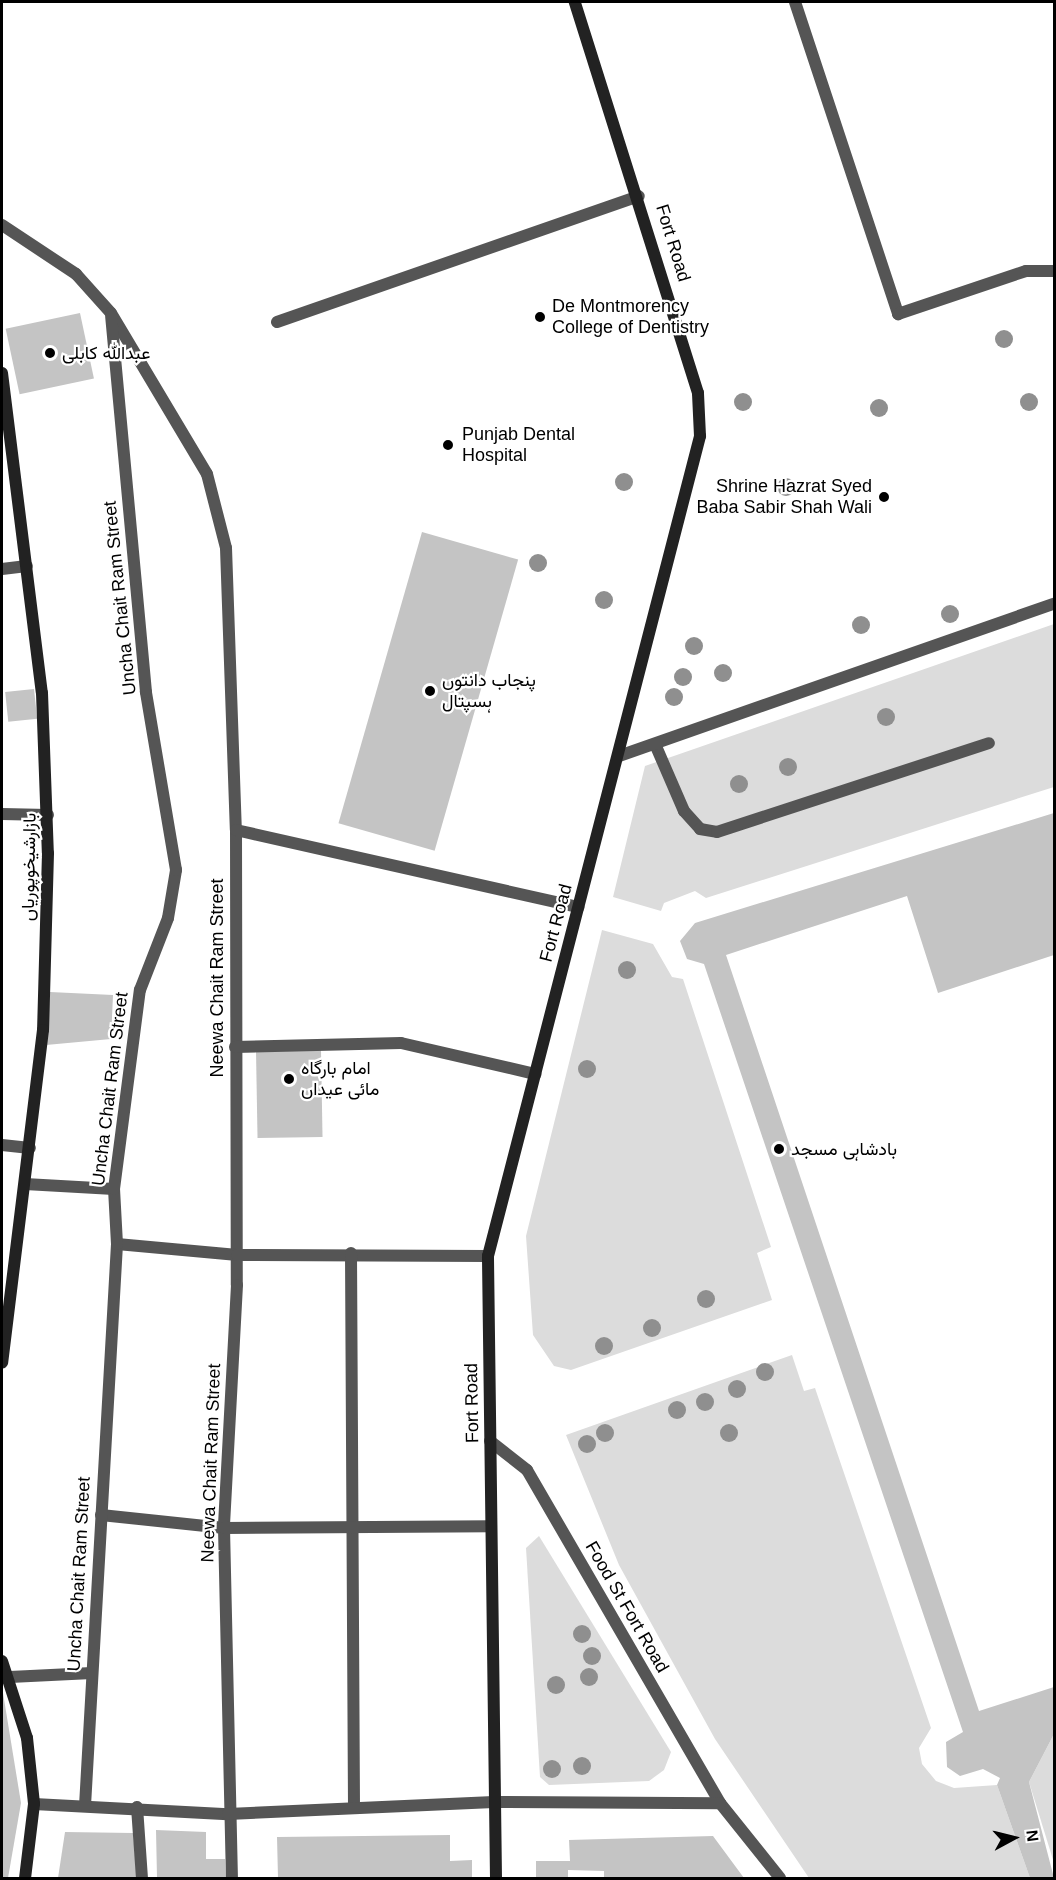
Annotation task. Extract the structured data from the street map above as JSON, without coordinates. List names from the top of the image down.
{
  "streets": {
    "street": [
      "Fort Road",
      "Uncha Chait Ram Street",
      "بازارشیخوپوریاں",
      "Neewa Chait Ram Street",
      "Food St Fort Road"
    ]
  },
  "crossings": [
    ["Fort Road", "Food St Fort Road"],
    ["Uncha Chait Ram Street", "Neewa Chait Ram Street"]
  ],
  "places": [
    "De Montmorency College of Dentistry",
    "عبدﷲ کابلی",
    "Punjab Dental Hospital",
    "Shrine Hazrat Syed Baba Sabir Shah Wali",
    "پنجاب دانتوں ہسپتال",
    "امام بارگاہ مائی عیداں",
    "بادشاہی مسجد"
  ],
  "north": "right"
}
